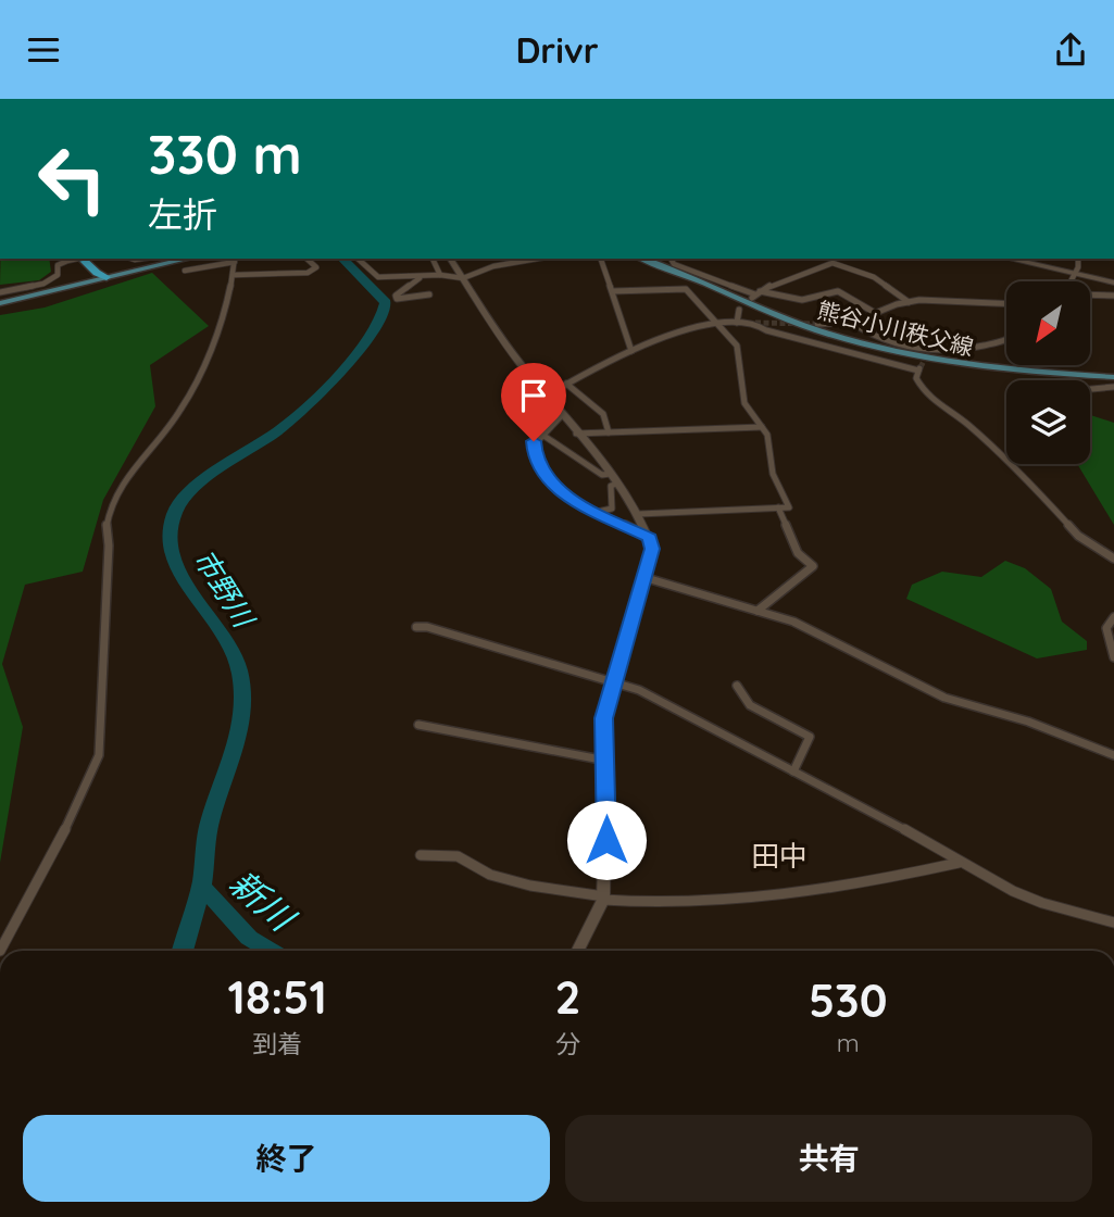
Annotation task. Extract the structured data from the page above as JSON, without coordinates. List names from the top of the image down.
{
  "streets": {
    "main road": ["熊谷小川秩父線"]
  },
  "districts": ["田中"],
  "water": ["市野川", "新川"],
  "north": "bottom left",
  "page": {
    "header": "Drivr",
    "turn": ["330 m", "左折"],
    "eta": [
      "18:51",
      "到着",
      "2",
      "分",
      "530",
      "m"
    ],
    "buttons": ["終了", "共有"]
  }
}
